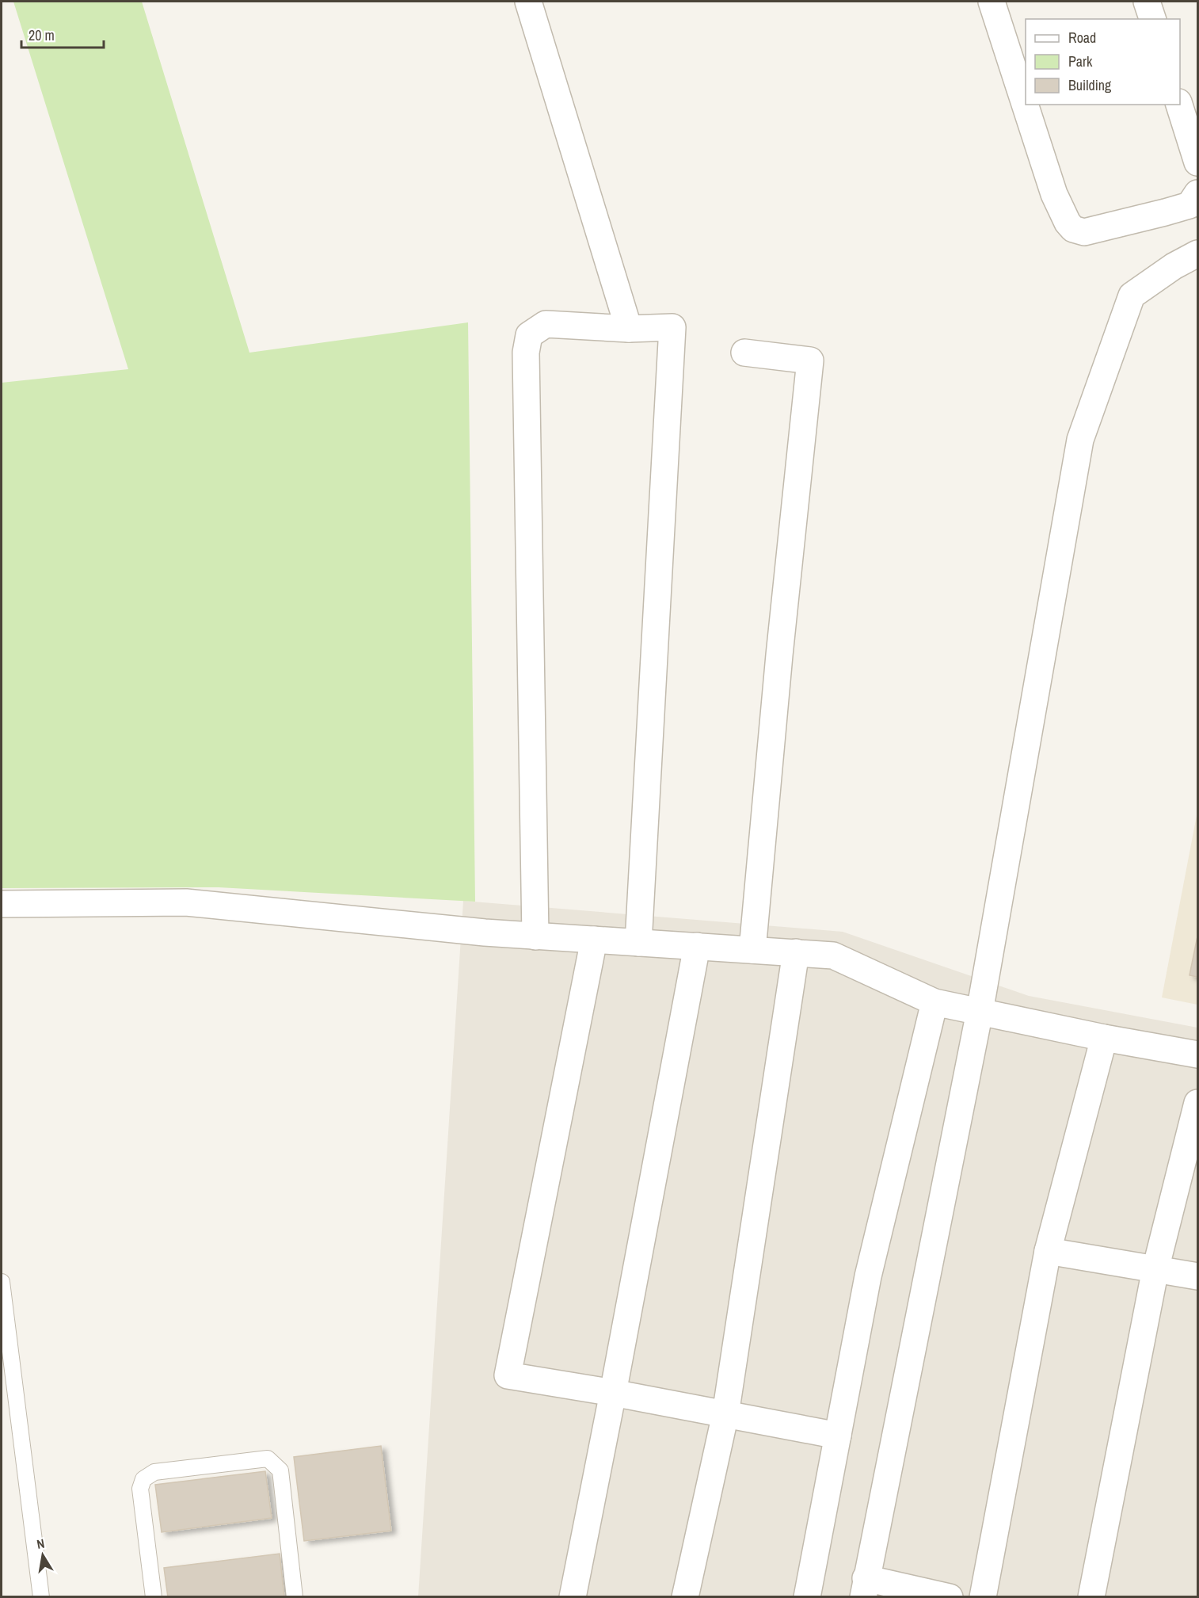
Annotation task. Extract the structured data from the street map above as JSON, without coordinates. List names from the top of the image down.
{
  "legend": ["Road", "Park", "Building"],
  "scale_bar": "20 m",
  "north": "top"
}
